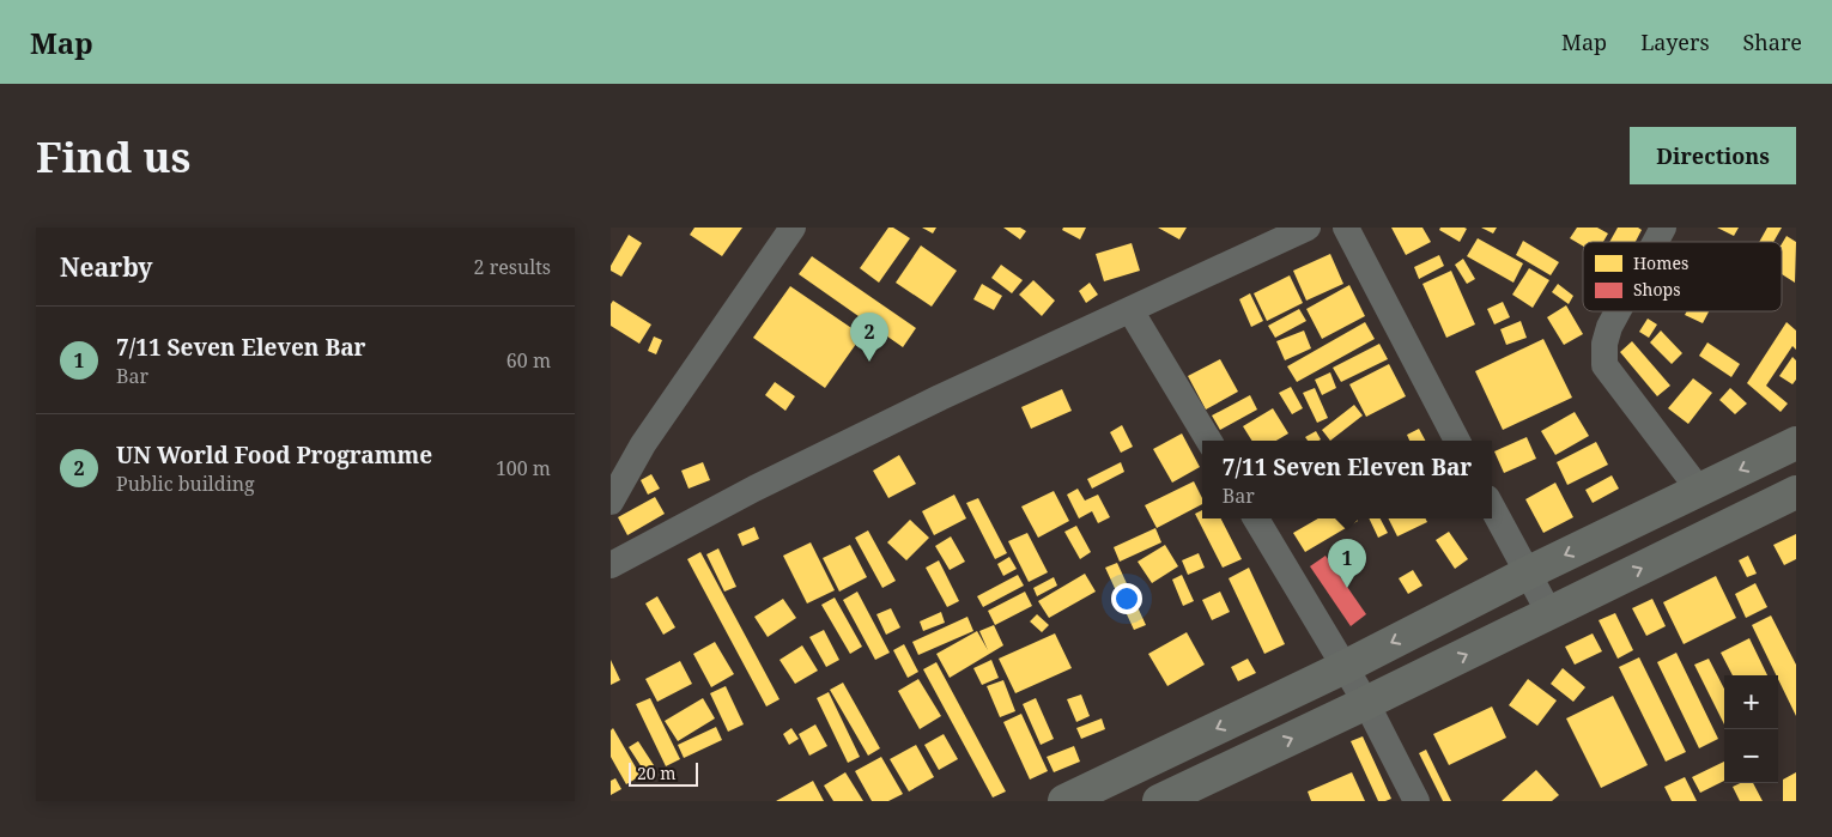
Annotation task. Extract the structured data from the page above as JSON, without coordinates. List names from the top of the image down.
{
  "legend": ["Homes", "Shops"],
  "scale_bar": "20 m",
  "page": {
    "header": "Map",
    "nav": ["Map", "Layers", "Share"],
    "buttons": "Directions",
    "title": "Find us",
    "heading": ["Nearby", "2 results"],
    "list": [
      {
        "mark": "1",
        "name": "7/11 Seven Eleven Bar",
        "note": "Bar",
        "value": "60 m"
      },
      {
        "mark": "2",
        "name": "UN World Food Programme",
        "note": "Public building",
        "value": "100 m"
      }
    ],
    "pins": ["2", "1"],
    "popup": ["7/11 Seven Eleven Bar", "Bar"],
    "map_buttons": ["+", "−"],
    "scale": "20 m"
  }
}
